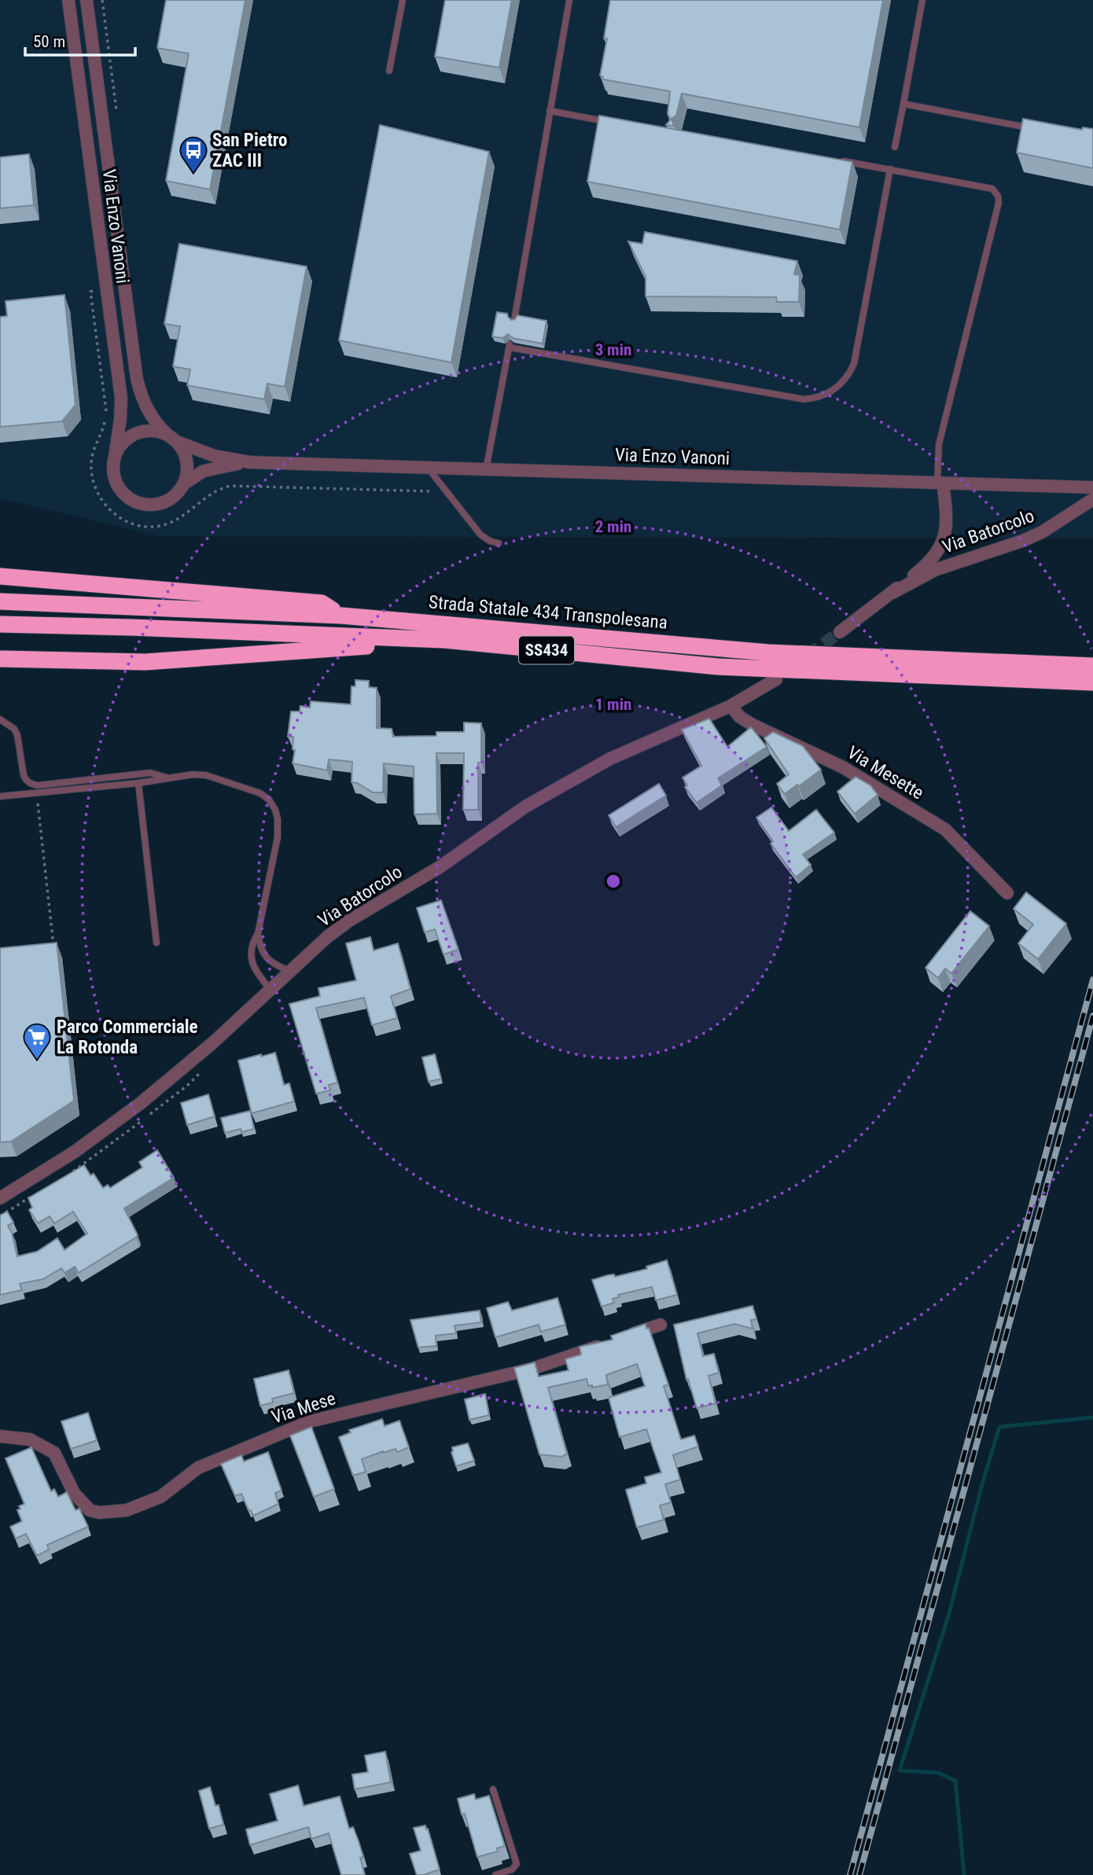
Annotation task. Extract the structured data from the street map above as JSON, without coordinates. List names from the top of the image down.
{
  "streets": {
    "highway": ["Strada Statale 434 Transpolesana", "SS434"],
    "street": [
      "Via Enzo Vanoni",
      "Via Batorcolo",
      "Via Mesette",
      "Via Mese"
    ]
  },
  "crossings": [
    ["Via Enzo Vanoni", "Via Batorcolo"],
    ["Via Batorcolo", "Via Mesette"]
  ],
  "places": {
    "bus stop": ["San Pietro ZAC III"],
    "supermarket": ["Parco Commerciale La Rotonda"]
  },
  "scale_bar": "50 m",
  "rings": ["3 min", "2 min", "1 min"]
}
